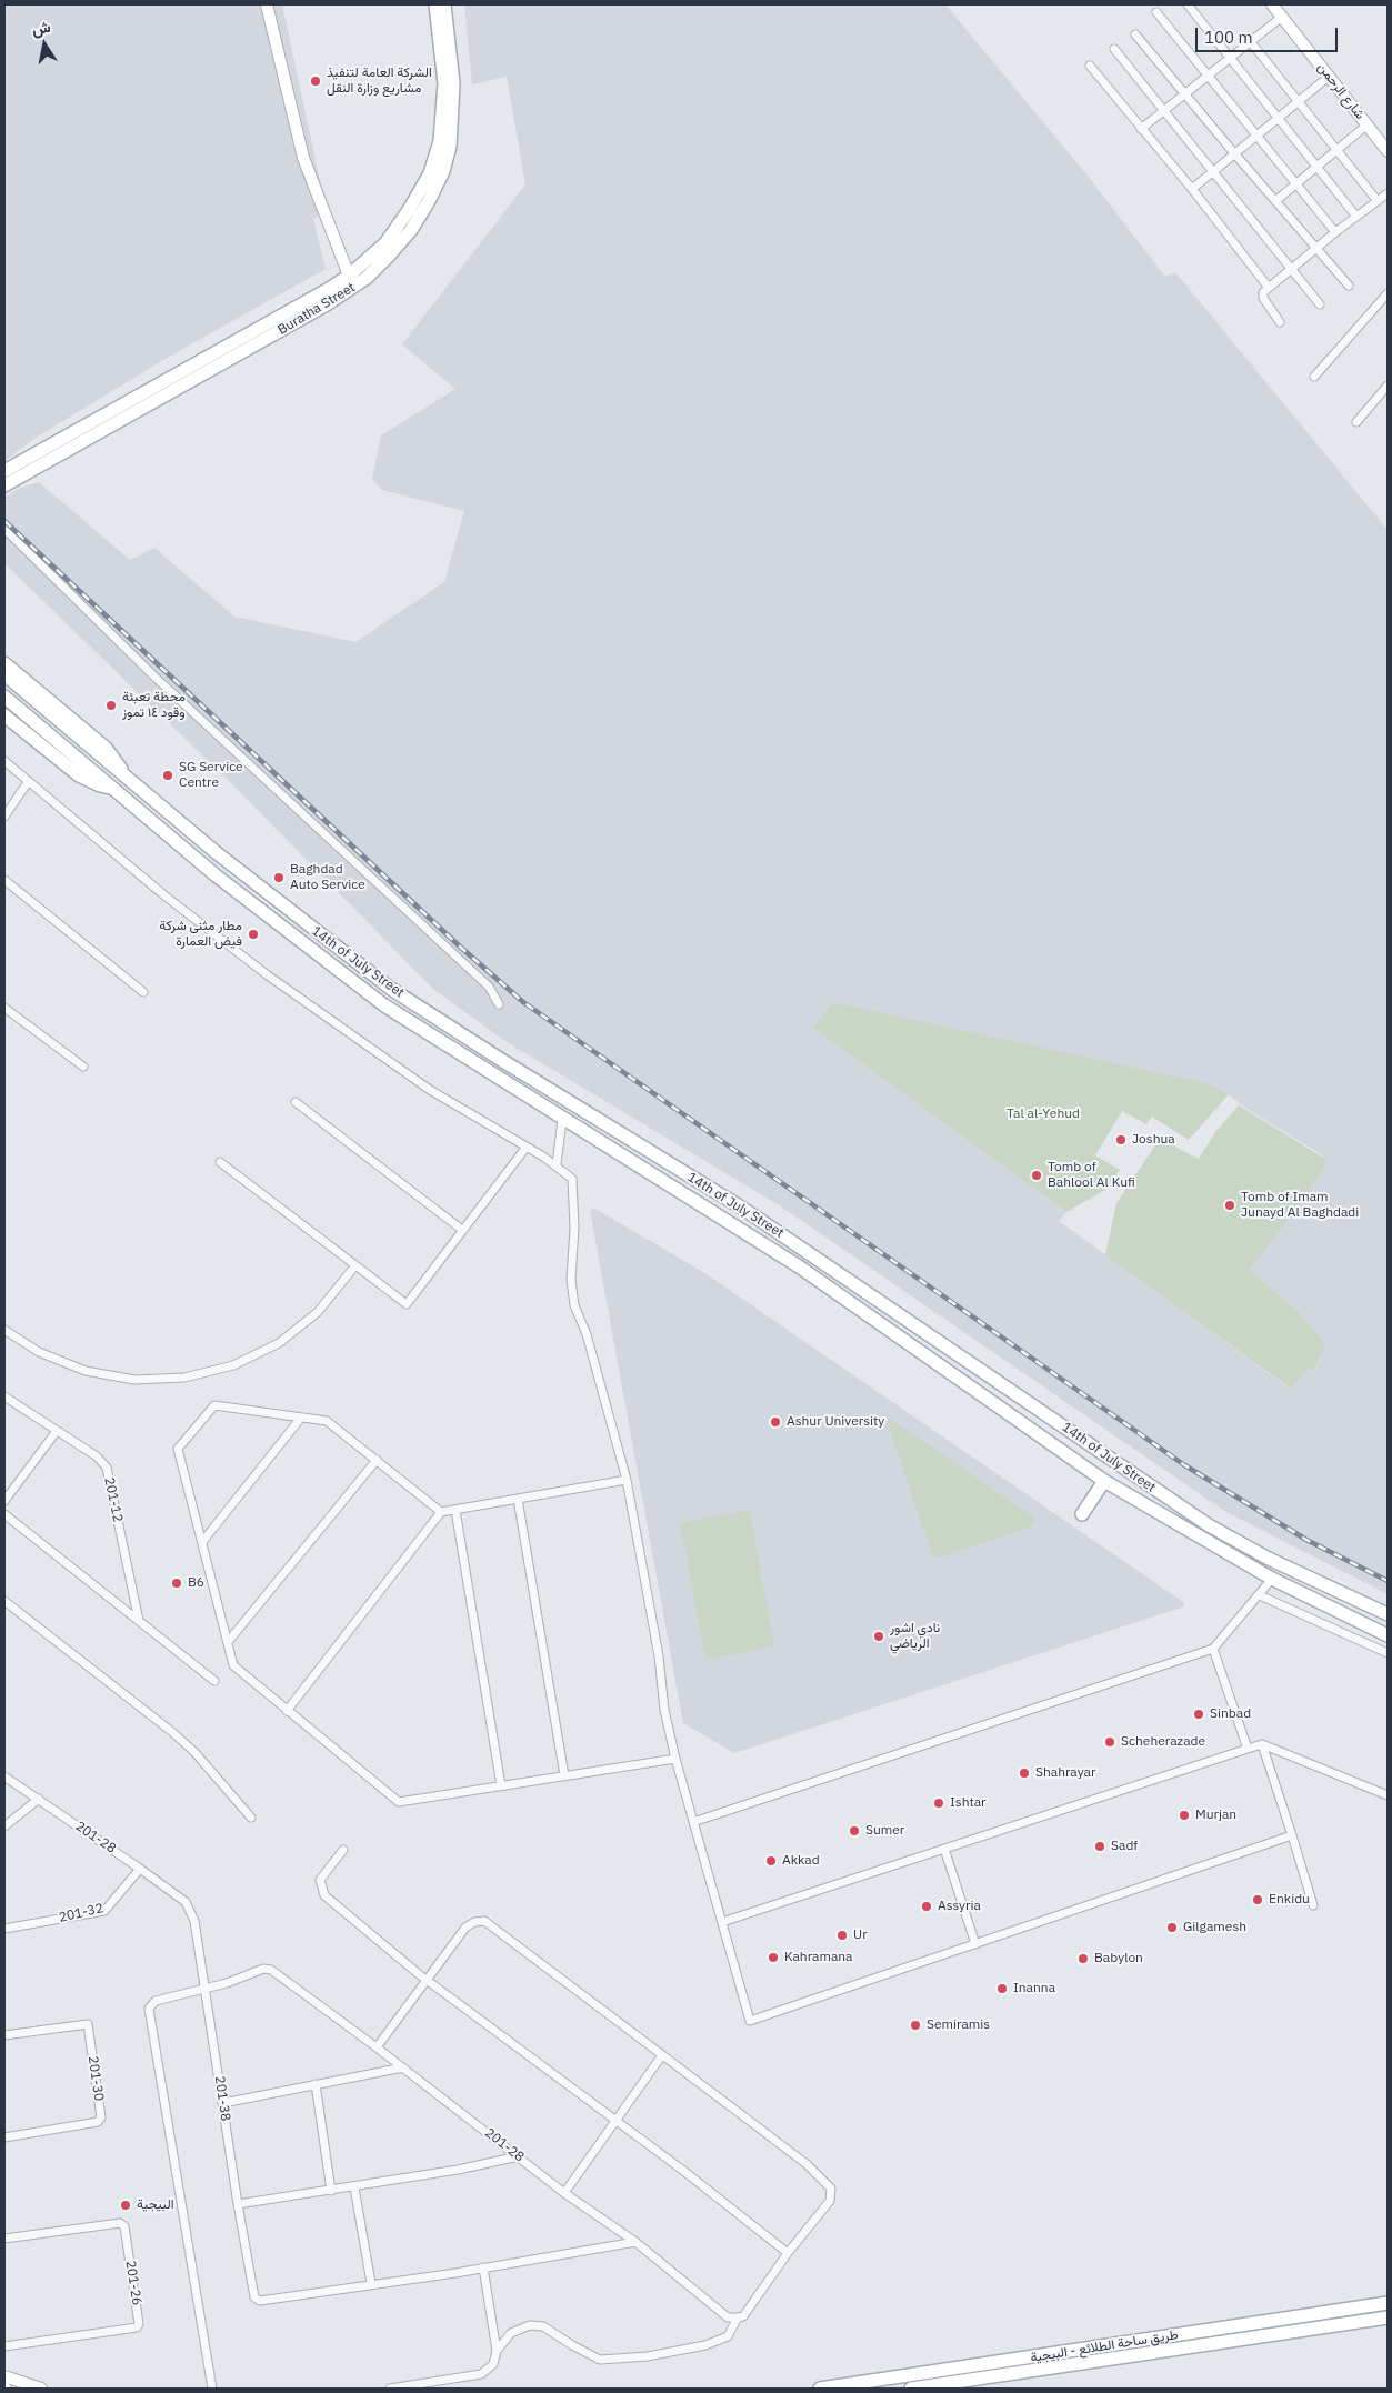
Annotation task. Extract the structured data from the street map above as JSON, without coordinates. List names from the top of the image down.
{
  "streets": {
    "main road": ["Buratha Street", "14th of July Street", "طريق ساحة الطلائع - البيجية"],
    "street": [
      "شارع الرحمن",
      "201-12",
      "201-28",
      "201-32",
      "201-30",
      "201-38",
      "201-26"
    ]
  },
  "crossings": [
    ["201-28", "201-32"],
    ["201-28", "201-38"]
  ],
  "parks": ["Tal al-Yehud"],
  "places": [
    "الشركة العامة لتنفيذ مشاريع وزارة النقل",
    "محطة تعبئة وقود ١٤ تموز",
    "SG Service Centre",
    "Baghdad Auto Service",
    "مطار مثنى شركة فيض العمارة",
    "Joshua",
    "Tomb of Bahlool Al Kufi",
    "Tomb of Imam Junayd Al Baghdadi",
    "Ashur University",
    "B6",
    "نادي اشور الرياضي",
    "Sinbad",
    "Scheherazade",
    "Shahrayar",
    "Ishtar",
    "Murjan",
    "Sumer",
    "Sadf",
    "Akkad",
    "Enkidu",
    "Assyria",
    "Gilgamesh",
    "Ur",
    "Kahramana",
    "Babylon",
    "Inanna",
    "Semiramis",
    "البيجية"
  ],
  "scale_bar": "100 m",
  "north": "top"
}
